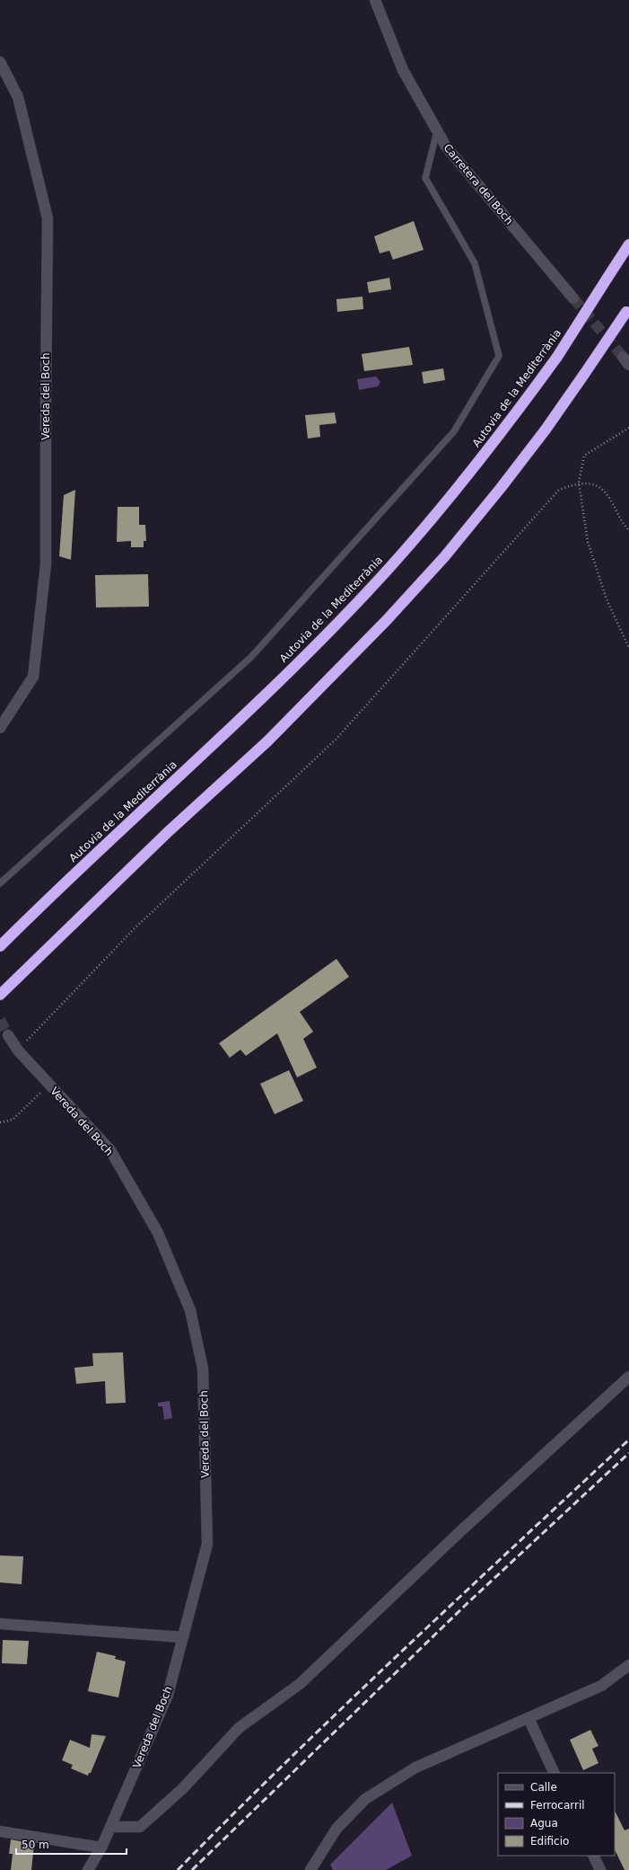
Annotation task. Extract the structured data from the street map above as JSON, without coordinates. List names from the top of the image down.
{
  "streets": {
    "highway": ["Autovia de la Mediterrània"],
    "street": ["Carretera del Boch", "Vereda del Boch"]
  },
  "legend": [
    "Calle",
    "Ferrocarril",
    "Agua",
    "Edificio"
  ],
  "scale_bar": "50 m"
}
